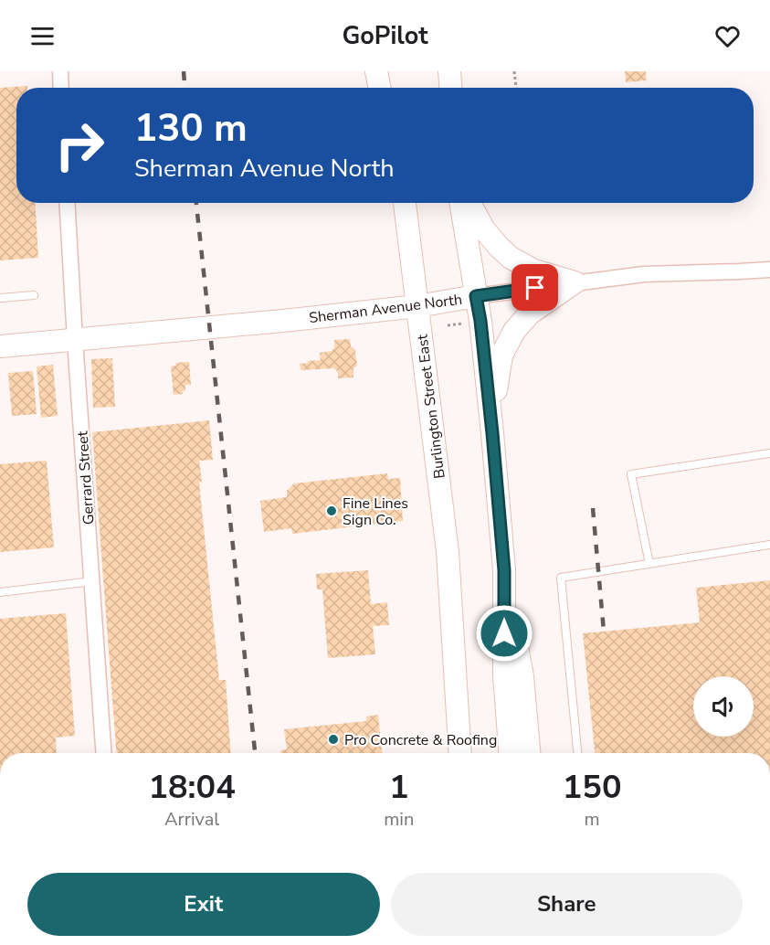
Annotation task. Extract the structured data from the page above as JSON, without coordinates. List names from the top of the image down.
{
  "streets": {
    "main road": ["Sherman Avenue North", "Burlington Street East"],
    "street": ["Gerrard Street"]
  },
  "crossings": [
    ["Sherman Avenue North", "Burlington Street East"],
    ["Sherman Avenue North", "Gerrard Street"]
  ],
  "places": ["Fine Lines Sign Co.", "Pro Concrete & Roofing"],
  "page": {
    "header": "GoPilot",
    "turn": ["130 m", "Sherman Avenue North"],
    "eta": [
      "18:04",
      "Arrival",
      "1",
      "min",
      "150",
      "m"
    ],
    "buttons": ["Exit", "Share"]
  }
}
